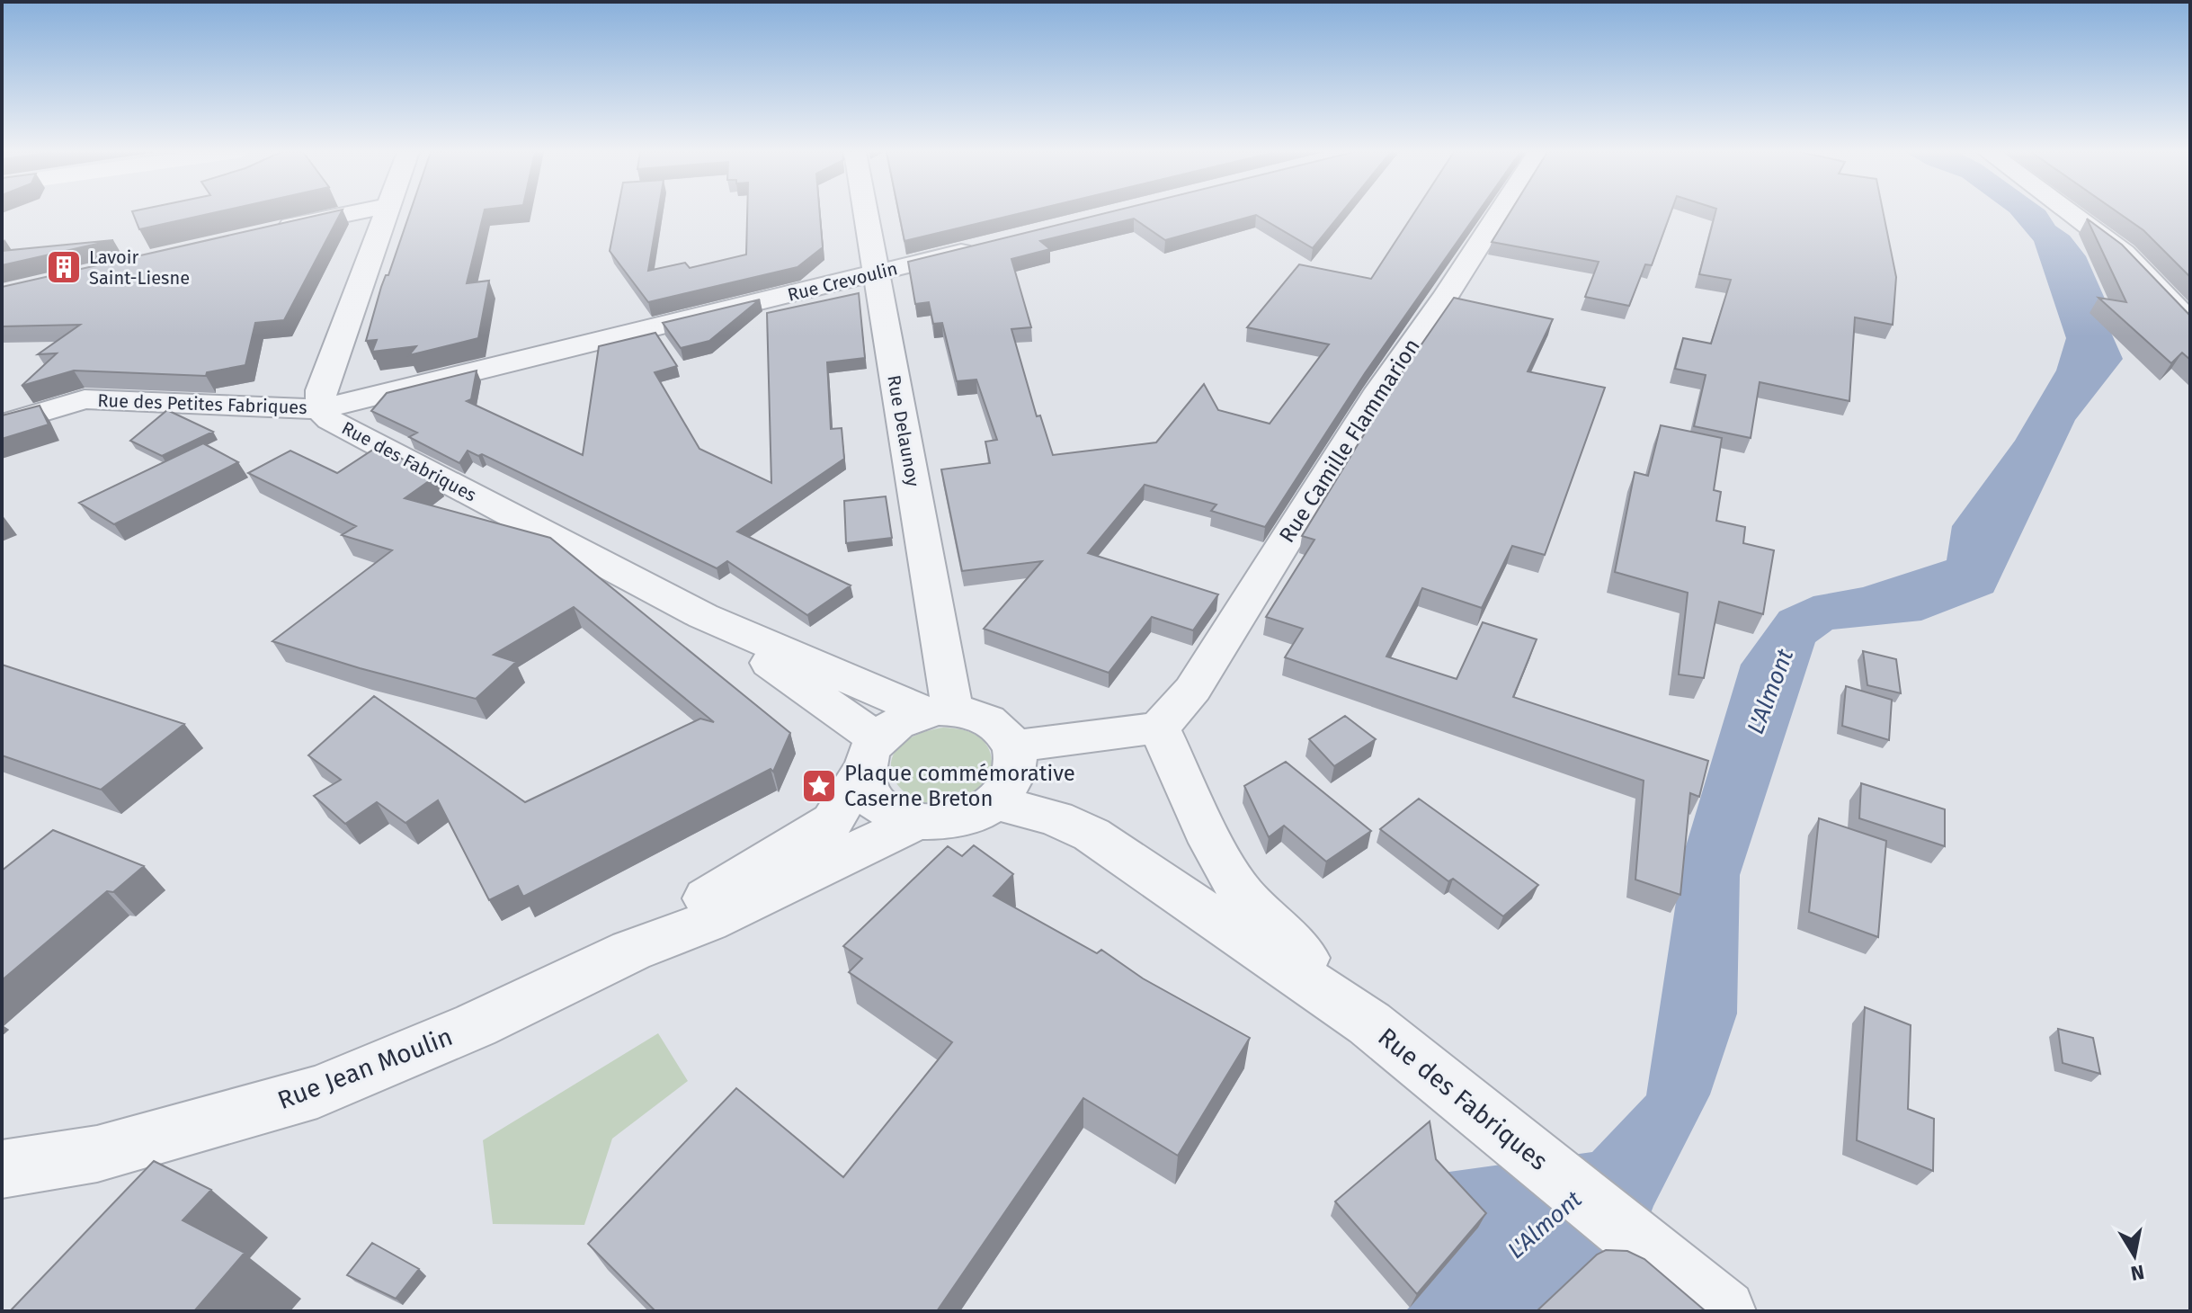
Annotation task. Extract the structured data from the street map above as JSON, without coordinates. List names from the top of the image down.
{
  "streets": {
    "street": [
      "Rue Crevoulin",
      "Rue des Petites Fabriques",
      "Rue Delaunoy",
      "Rue Camille Flammarion",
      "Rue des Fabriques",
      "Rue Jean Moulin"
    ]
  },
  "crossings": [
    ["Rue Crevoulin", "Rue des Petites Fabriques"],
    ["Rue Crevoulin", "Rue Delaunoy"],
    ["Rue Crevoulin", "Rue des Fabriques"],
    ["Rue des Petites Fabriques", "Rue des Fabriques"],
    ["Rue Delaunoy", "Rue des Fabriques"],
    ["Rue Delaunoy", "Rue Jean Moulin"],
    ["Rue Camille Flammarion", "Rue des Fabriques"],
    ["Rue des Fabriques", "Rue Jean Moulin"]
  ],
  "water": ["L'Almont"],
  "places": {
    "building": ["Lavoir Saint-Liesne"],
    "place": ["Plaque commémorative Caserne Breton"]
  },
  "north": "bottom"
}
